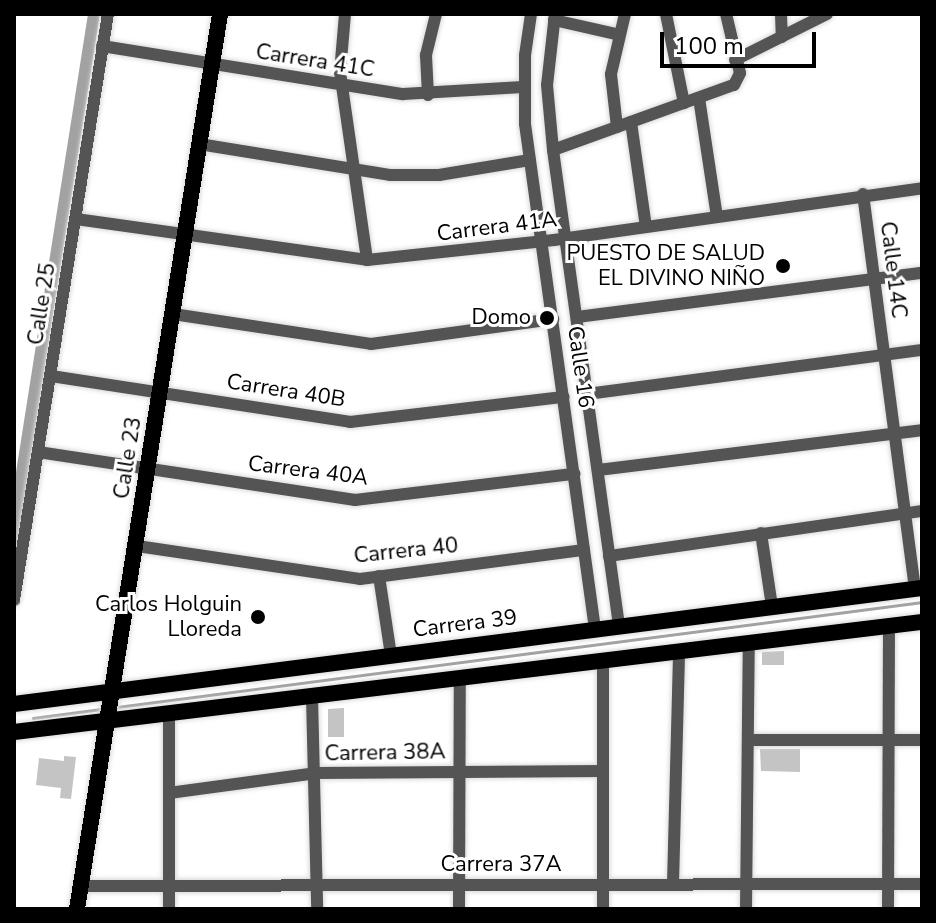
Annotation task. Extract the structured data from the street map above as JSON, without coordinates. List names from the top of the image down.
{
  "streets": {
    "main road": ["Calle 23", "Carrera 39"],
    "street": [
      "Carrera 41C",
      "Carrera 41A",
      "Calle 14C",
      "Calle 25",
      "Calle 16",
      "Carrera 40B",
      "Carrera 40A",
      "Carrera 40",
      "Carrera 38A",
      "Carrera 37A"
    ]
  },
  "crossings": [
    ["Carrera 41C", "Calle 25"],
    ["Carrera 41C", "Calle 16"],
    ["Carrera 41C", "Calle 23"],
    ["Carrera 41A", "Calle 14C"],
    ["Carrera 41A", "Calle 25"],
    ["Carrera 41A", "Calle 16"],
    ["Carrera 41A", "Calle 23"],
    ["Calle 14C", "Carrera 39"],
    ["Calle 25", "Carrera 40B"],
    ["Calle 25", "Carrera 40A"],
    ["Calle 16", "Carrera 40B"],
    ["Calle 16", "Carrera 40A"],
    ["Calle 16", "Carrera 40"],
    ["Calle 16", "Carrera 39"],
    ["Carrera 40B", "Calle 23"],
    ["Calle 23", "Carrera 40A"],
    ["Calle 23", "Carrera 40"],
    ["Calle 23", "Carrera 39"],
    ["Calle 23", "Carrera 37A"]
  ],
  "places": ["PUESTO DE SALUD EL DIVINO NIÑO", "Domo", "Carlos Holguin Lloreda"],
  "scale_bar": "100 m"
}
